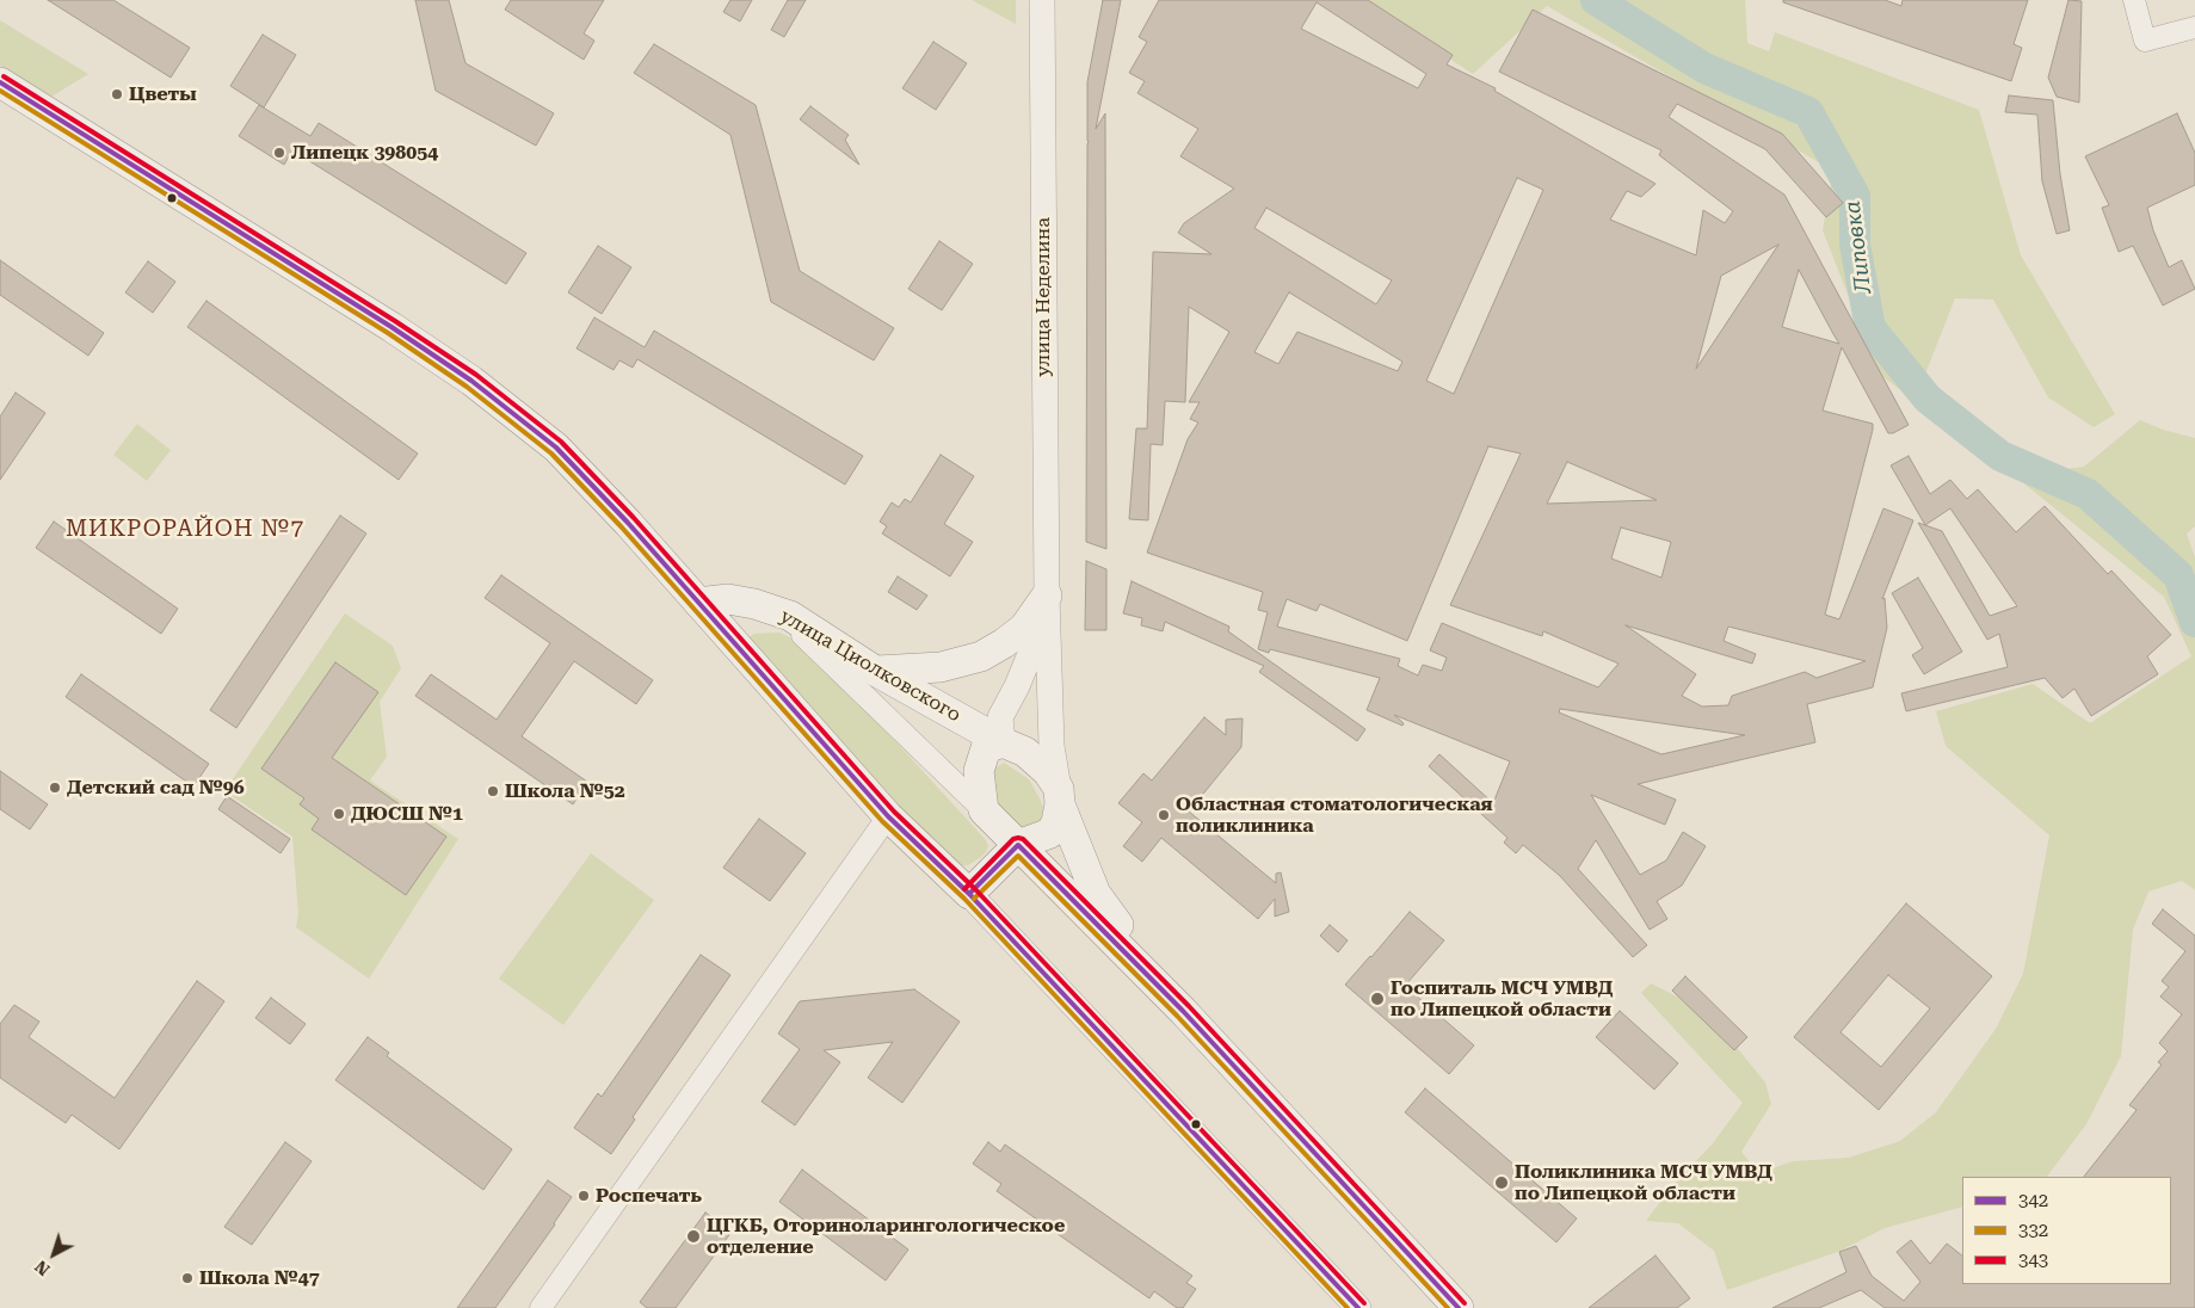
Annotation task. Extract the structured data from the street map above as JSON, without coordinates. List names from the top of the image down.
{
  "streets": {
    "main road": ["улица Циолковского"],
    "street": ["улица Неделина"]
  },
  "crossings": [
    ["улица Неделина", "улица Циолковского"]
  ],
  "districts": ["МИКРОРАЙОН №7"],
  "water": ["Липовка"],
  "places": [
    "Цветы",
    "Липецк 398054",
    "Детский сад №96",
    "Школа №52",
    "ДЮСШ №1",
    "Областная стоматологическая поликлиника",
    "Госпиталь МСЧ УМВД по Липецкой области",
    "Поликлиника МСЧ УМВД по Липецкой области",
    "Роспечать",
    "ЦГКБ, Оториноларингологическое отделение",
    "Школа №47"
  ],
  "lines": ["transit line 343", "transit line 342", "transit line 332"],
  "legend": ["342", "332", "343"],
  "north": "bottom left"
}
